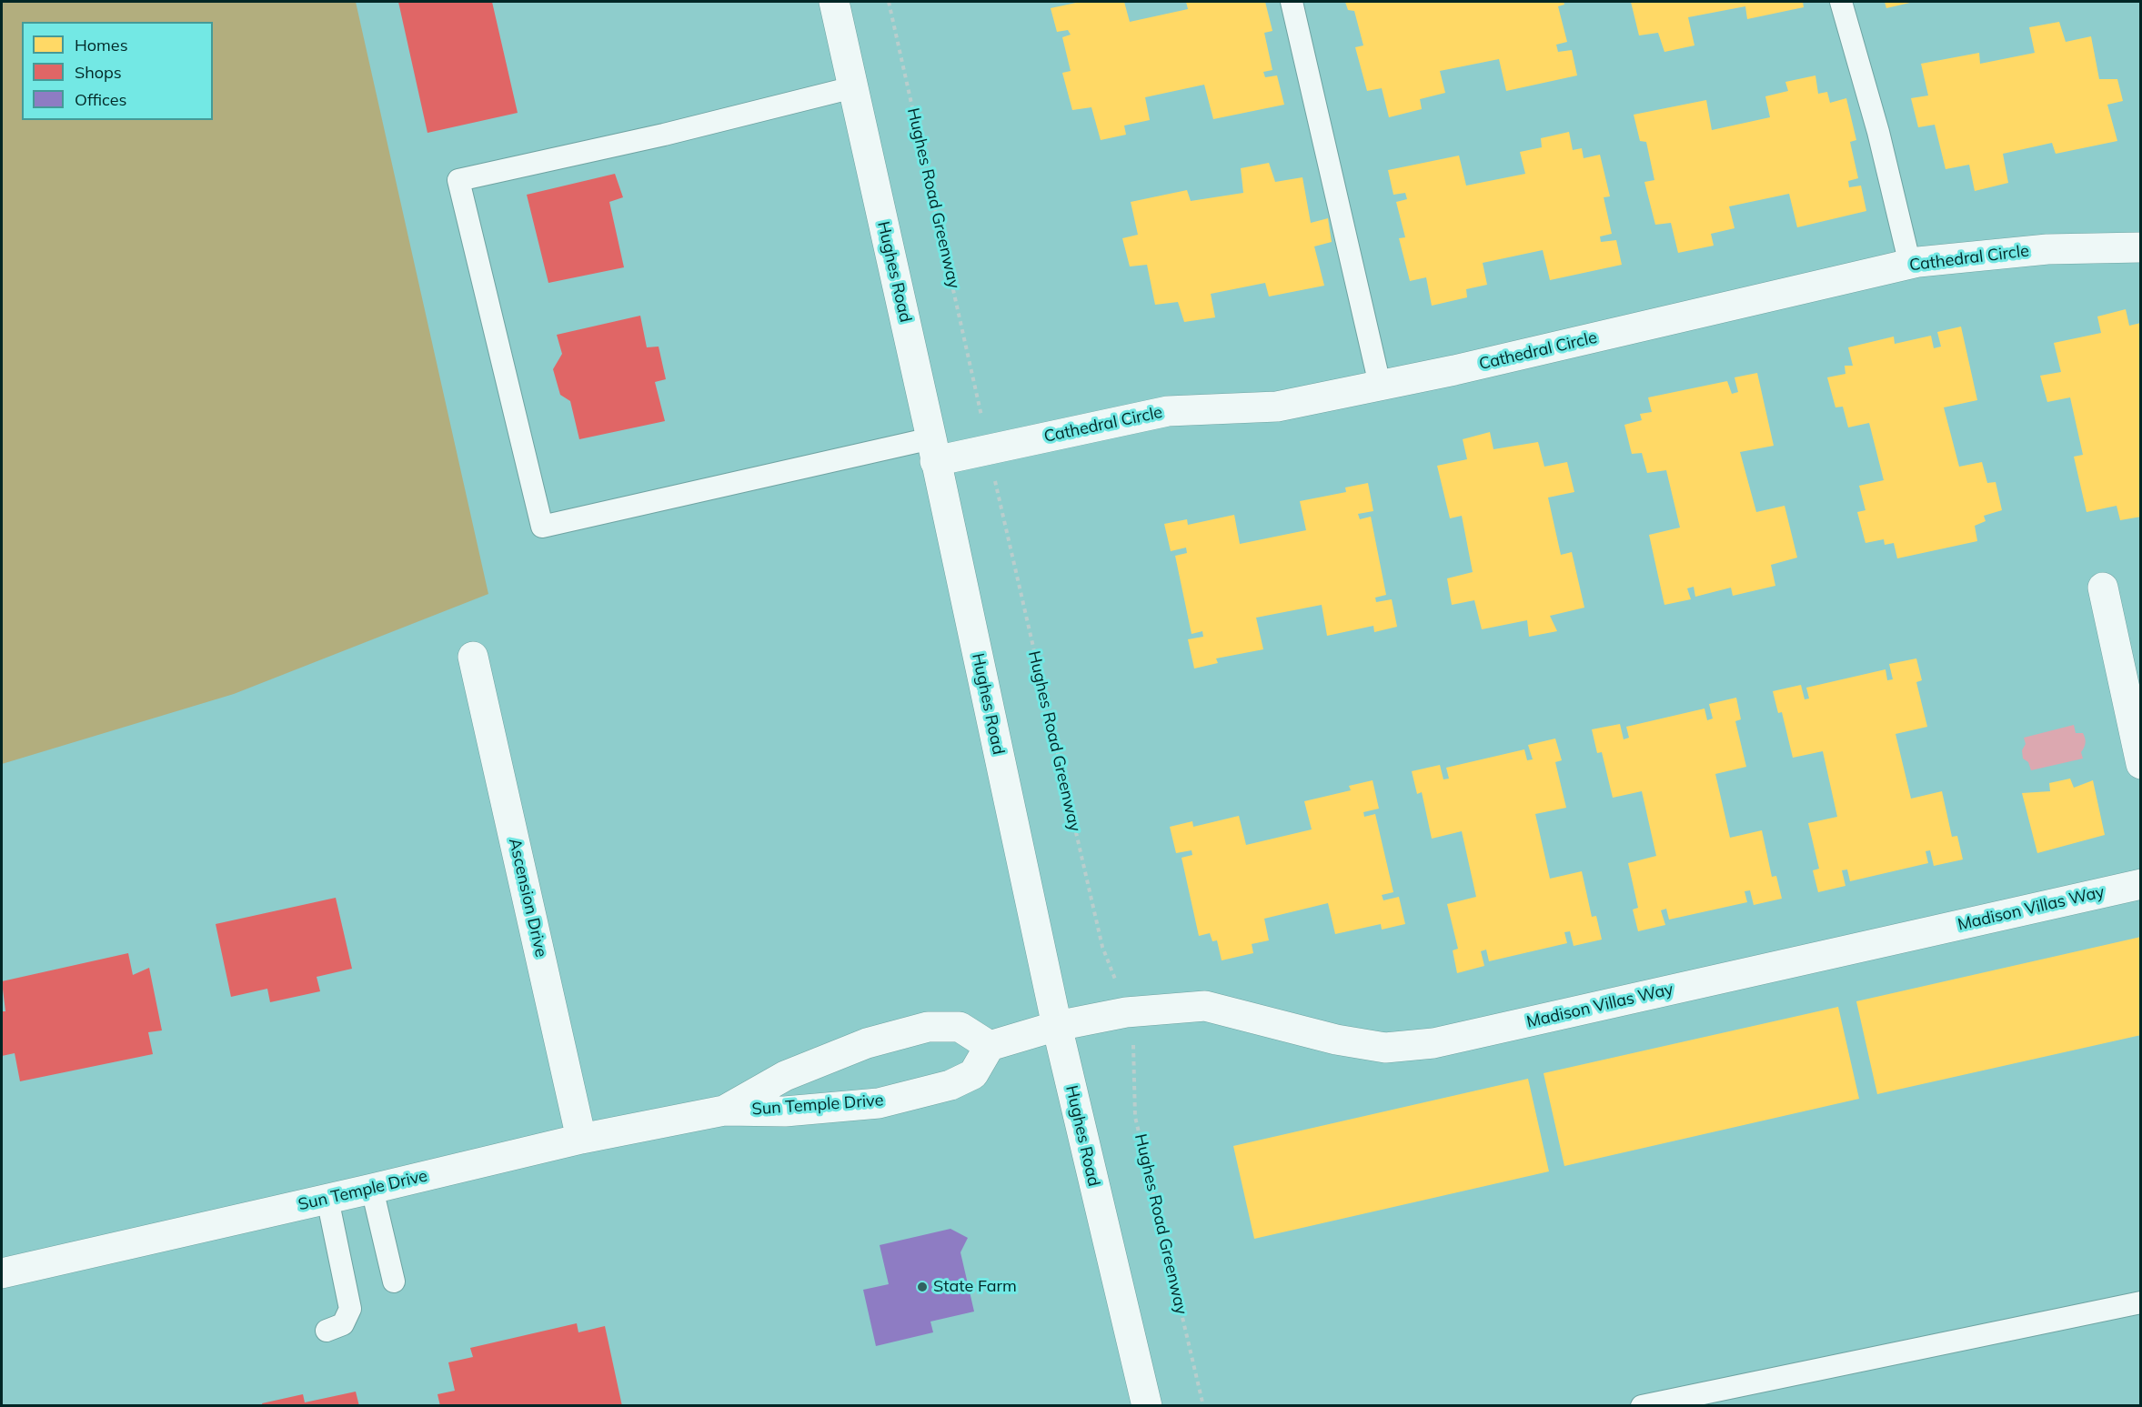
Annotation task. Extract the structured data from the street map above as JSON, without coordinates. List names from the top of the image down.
{
  "streets": {
    "street": [
      "Cathedral Circle",
      "Hughes Road",
      "Ascension Drive",
      "Madison Villas Way",
      "Sun Temple Drive"
    ],
    "path": ["Hughes Road Greenway"]
  },
  "crossings": [
    ["Cathedral Circle", "Hughes Road"],
    ["Hughes Road", "Madison Villas Way"],
    ["Ascension Drive", "Sun Temple Drive"]
  ],
  "places": ["State Farm"],
  "legend": ["Homes", "Shops", "Offices"]
}
